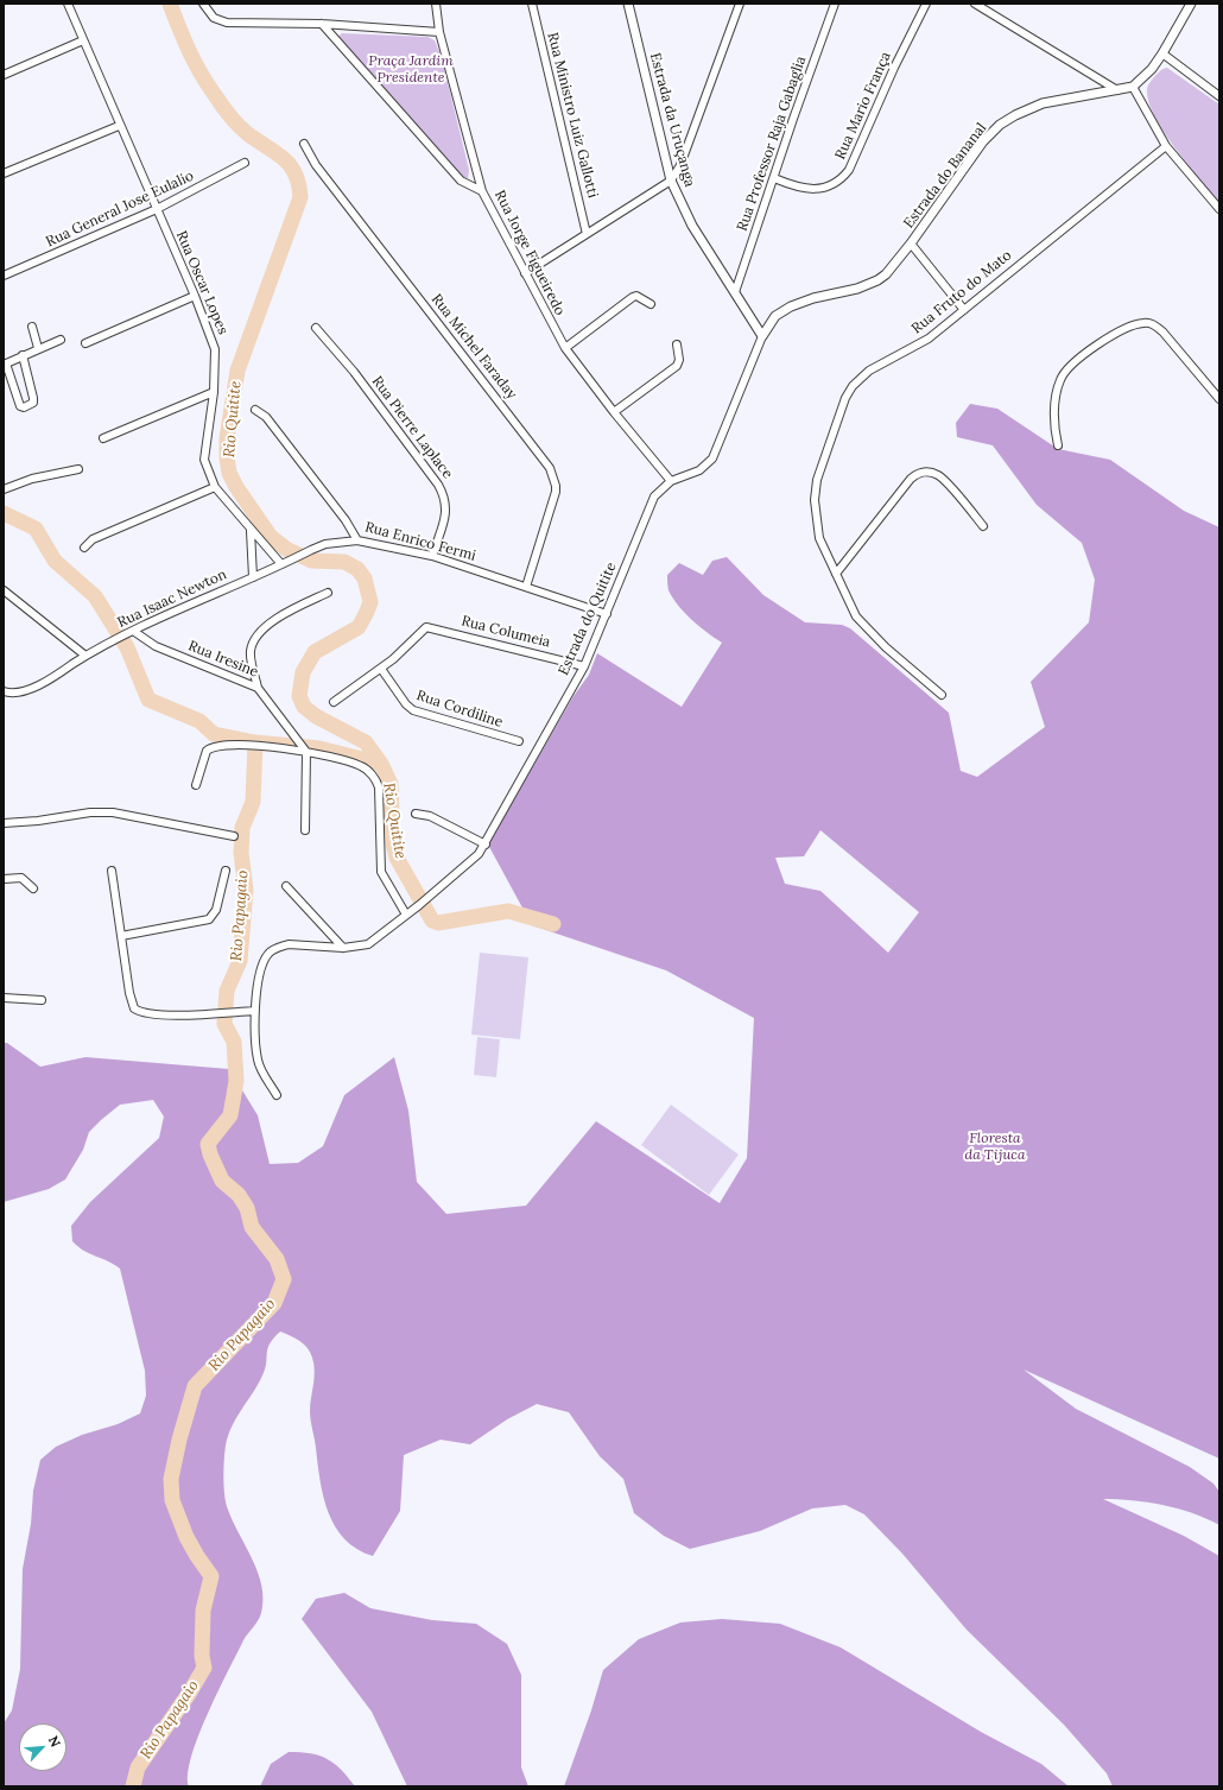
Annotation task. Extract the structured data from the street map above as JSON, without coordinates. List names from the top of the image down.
{
  "streets": {
    "street": [
      "Rua Mario França",
      "Rua Ministro Luiz Gallotti",
      "Estrada da Uruçanga",
      "Rua Professor Raja Gabaglia",
      "Estrada do Bananal",
      "Rua General Jose Eulalio",
      "Rua Jorge Figueiredo",
      "Rua Oscar Lopes",
      "Rua Fruto do Mato",
      "Rua Michel Faraday",
      "Rua Pierre Laplace",
      "Rua Enrico Fermi",
      "Rua Isaac Newton",
      "Estrada do Quitite",
      "Rua Columeia",
      "Rua Iresine",
      "Rua Cordiline"
    ]
  },
  "crossings": [
    ["Rua Mario França", "Rua Professor Raja Gabaglia"],
    ["Estrada da Uruçanga", "Rua Professor Raja Gabaglia"],
    ["Estrada da Uruçanga", "Estrada do Bananal"],
    ["Estrada da Uruçanga", "Estrada do Quitite"],
    ["Estrada do Bananal", "Estrada do Quitite"],
    ["Rua General Jose Eulalio", "Rua Oscar Lopes"],
    ["Rua Jorge Figueiredo", "Estrada do Quitite"],
    ["Rua Oscar Lopes", "Rua Isaac Newton"],
    ["Rua Michel Faraday", "Rua Enrico Fermi"],
    ["Rua Pierre Laplace", "Rua Enrico Fermi"],
    ["Rua Enrico Fermi", "Rua Isaac Newton"],
    ["Rua Enrico Fermi", "Estrada do Quitite"],
    ["Rua Isaac Newton", "Rua Iresine"],
    ["Estrada do Quitite", "Rua Columeia"],
    ["Rua Columeia", "Rua Cordiline"]
  ],
  "water": ["Rio Quitite", "Rio Papagaio"],
  "parks": ["Praça Jardim Presidente", "Floresta da Tijuca"],
  "north": "top right"
}
